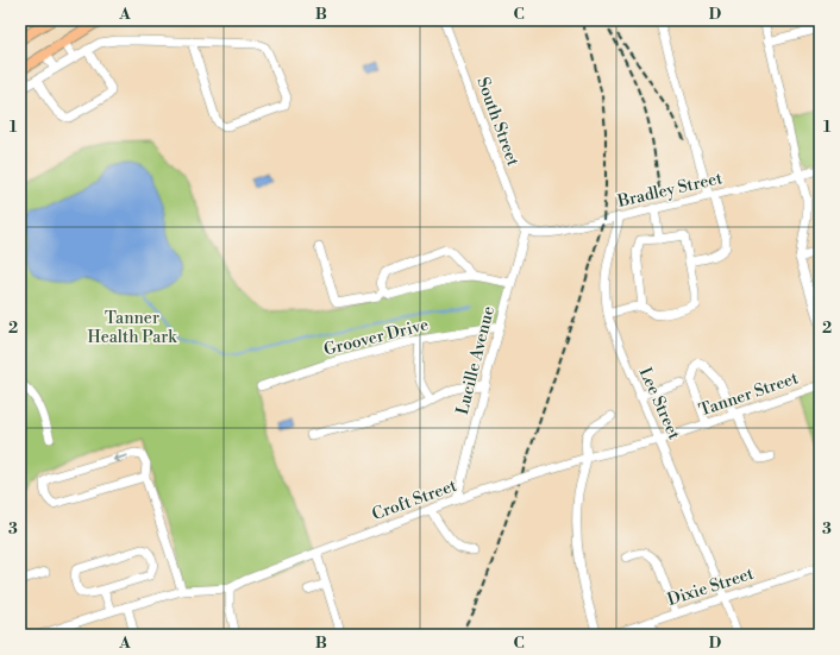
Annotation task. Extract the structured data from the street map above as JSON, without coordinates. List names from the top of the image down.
{
  "streets": {
    "street": [
      "South Street",
      "Bradley Street",
      "Groover Drive",
      "Lucille Avenue",
      "Tanner Street",
      "Lee Street",
      "Croft Street",
      "Dixie Street"
    ]
  },
  "crossings": [
    ["South Street", "Bradley Street"],
    ["South Street", "Lucille Avenue"],
    ["Bradley Street", "Lucille Avenue"],
    ["Bradley Street", "Lee Street"],
    ["Groover Drive", "Lucille Avenue"],
    ["Lucille Avenue", "Croft Street"],
    ["Tanner Street", "Lee Street"],
    ["Tanner Street", "Croft Street"],
    ["Lee Street", "Croft Street"],
    ["Lee Street", "Dixie Street"]
  ],
  "parks": ["Tanner Health Park"],
  "grid": {
    "columns": [
      "A",
      "B",
      "C",
      "D"
    ],
    "rows": ["1", "2", "3"]
  }
}
